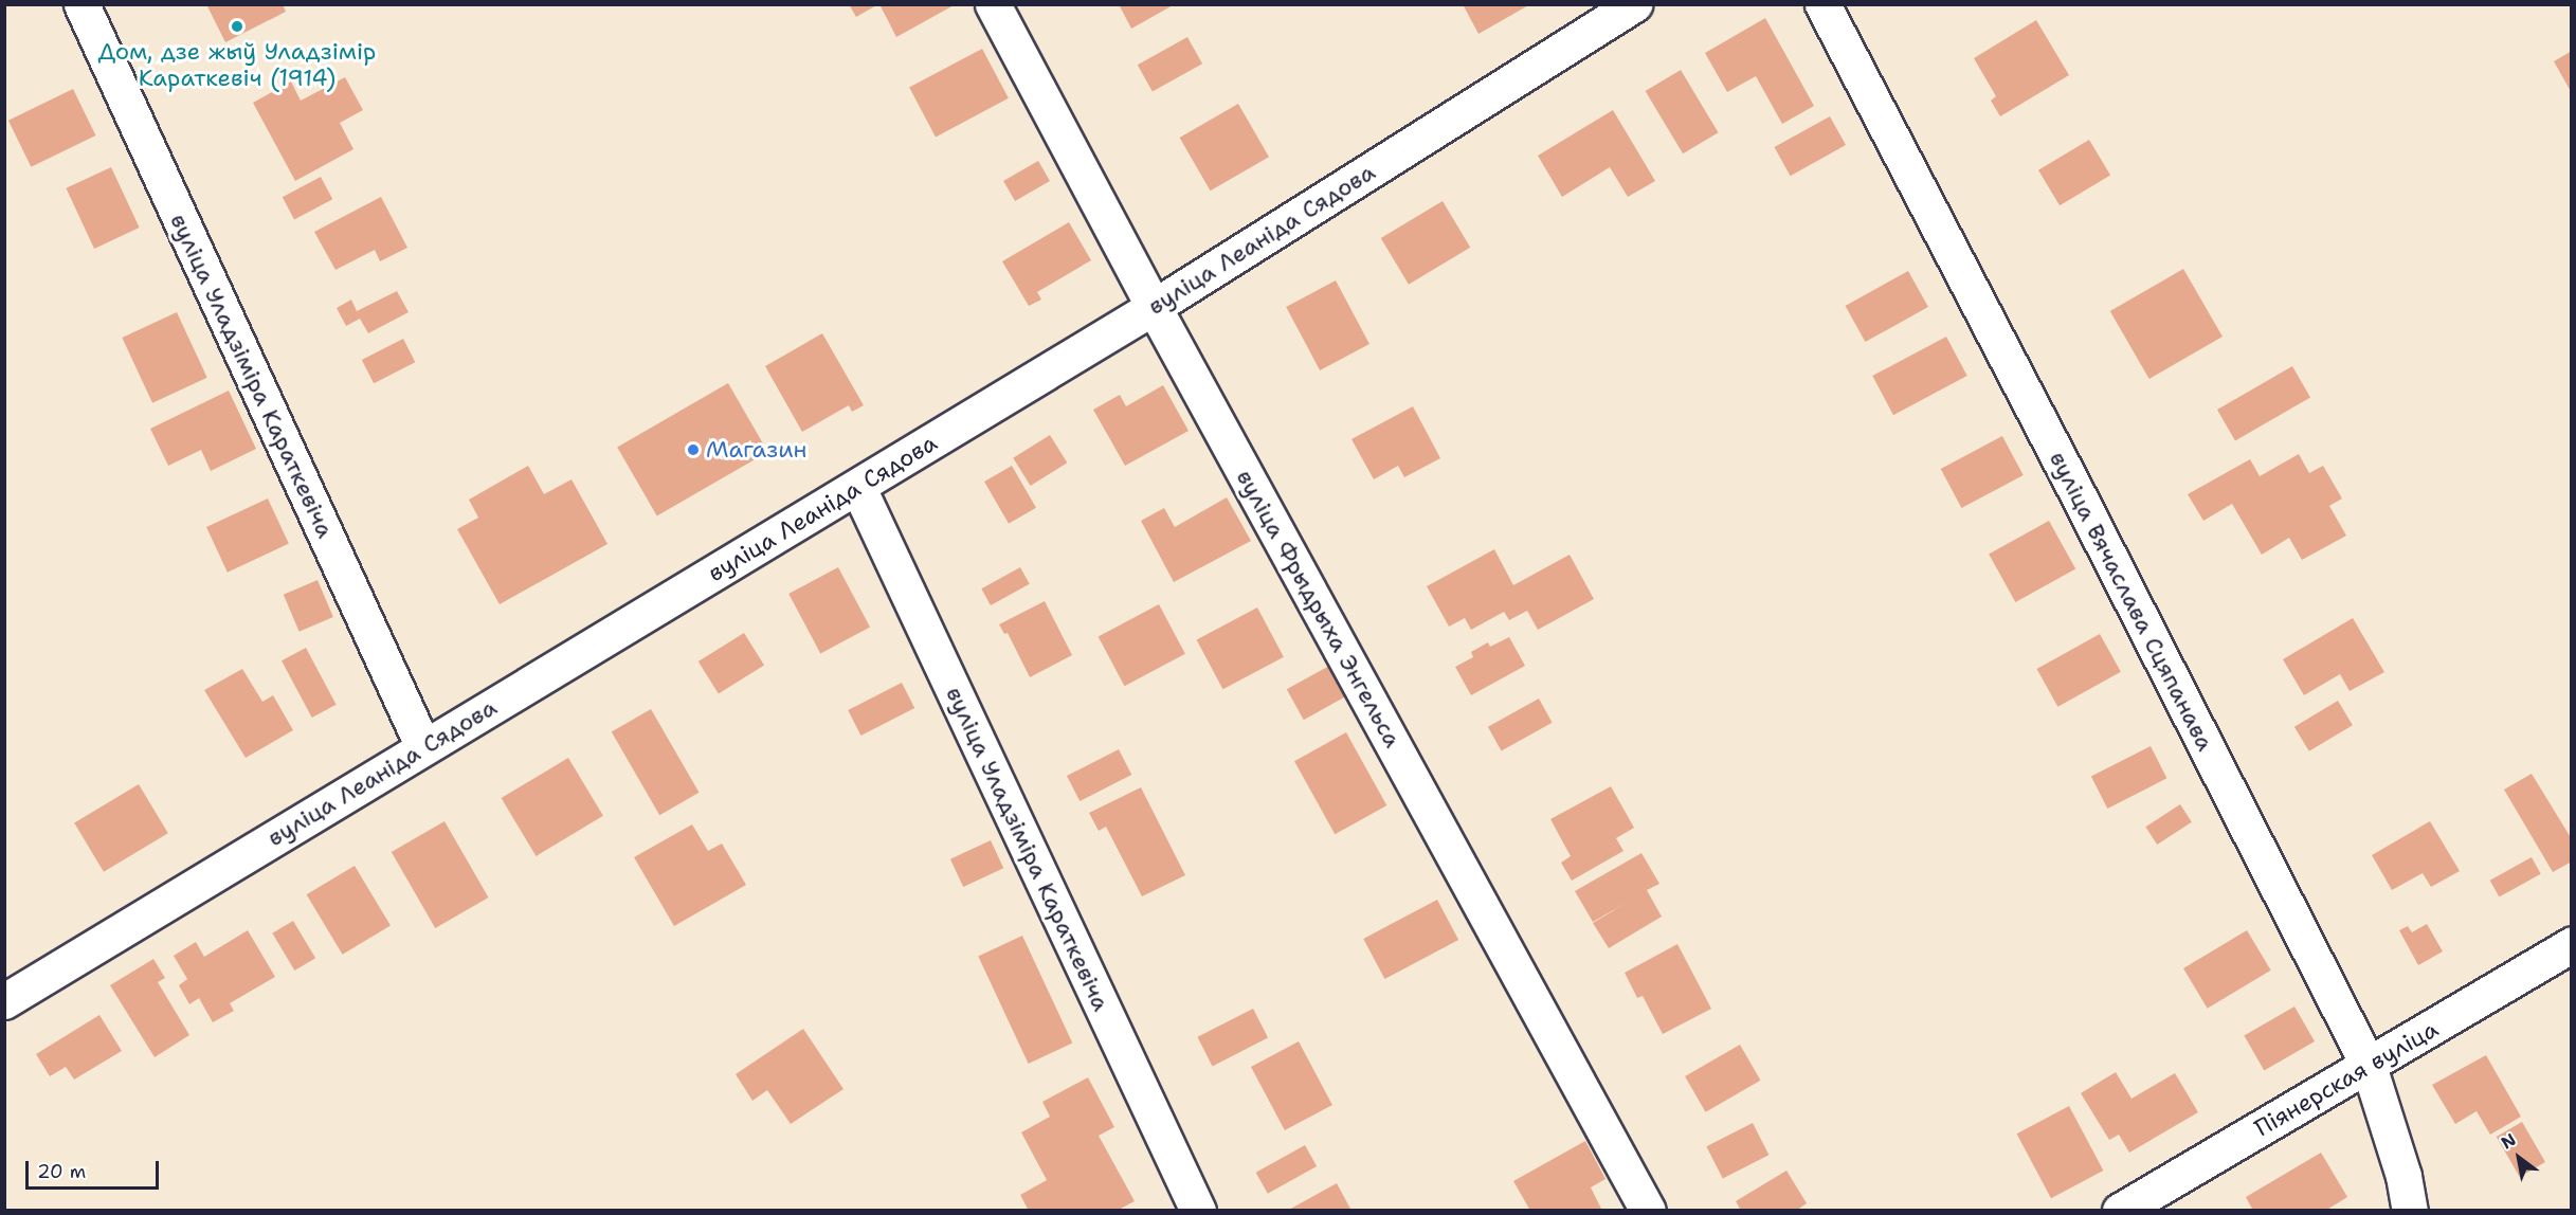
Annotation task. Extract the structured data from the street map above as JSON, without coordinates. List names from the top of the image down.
{
  "streets": {
    "street": [
      "вуліца Леаніда Сядова",
      "вуліца Уладзіміра Караткевіча",
      "вуліца Вячаслава Сцяпанава",
      "вуліца Фрыдрыха Энгельса",
      "Піянерская вуліца"
    ]
  },
  "crossings": [
    ["вуліца Леаніда Сядова", "вуліца Уладзіміра Караткевіча"],
    ["вуліца Леаніда Сядова", "вуліца Фрыдрыха Энгельса"],
    ["вуліца Вячаслава Сцяпанава", "Піянерская вуліца"]
  ],
  "places": ["Дом, дзе жыў Уладзімір Караткевіч (1914)", "Магазин"],
  "scale_bar": "20 m",
  "north": "top left"
}
